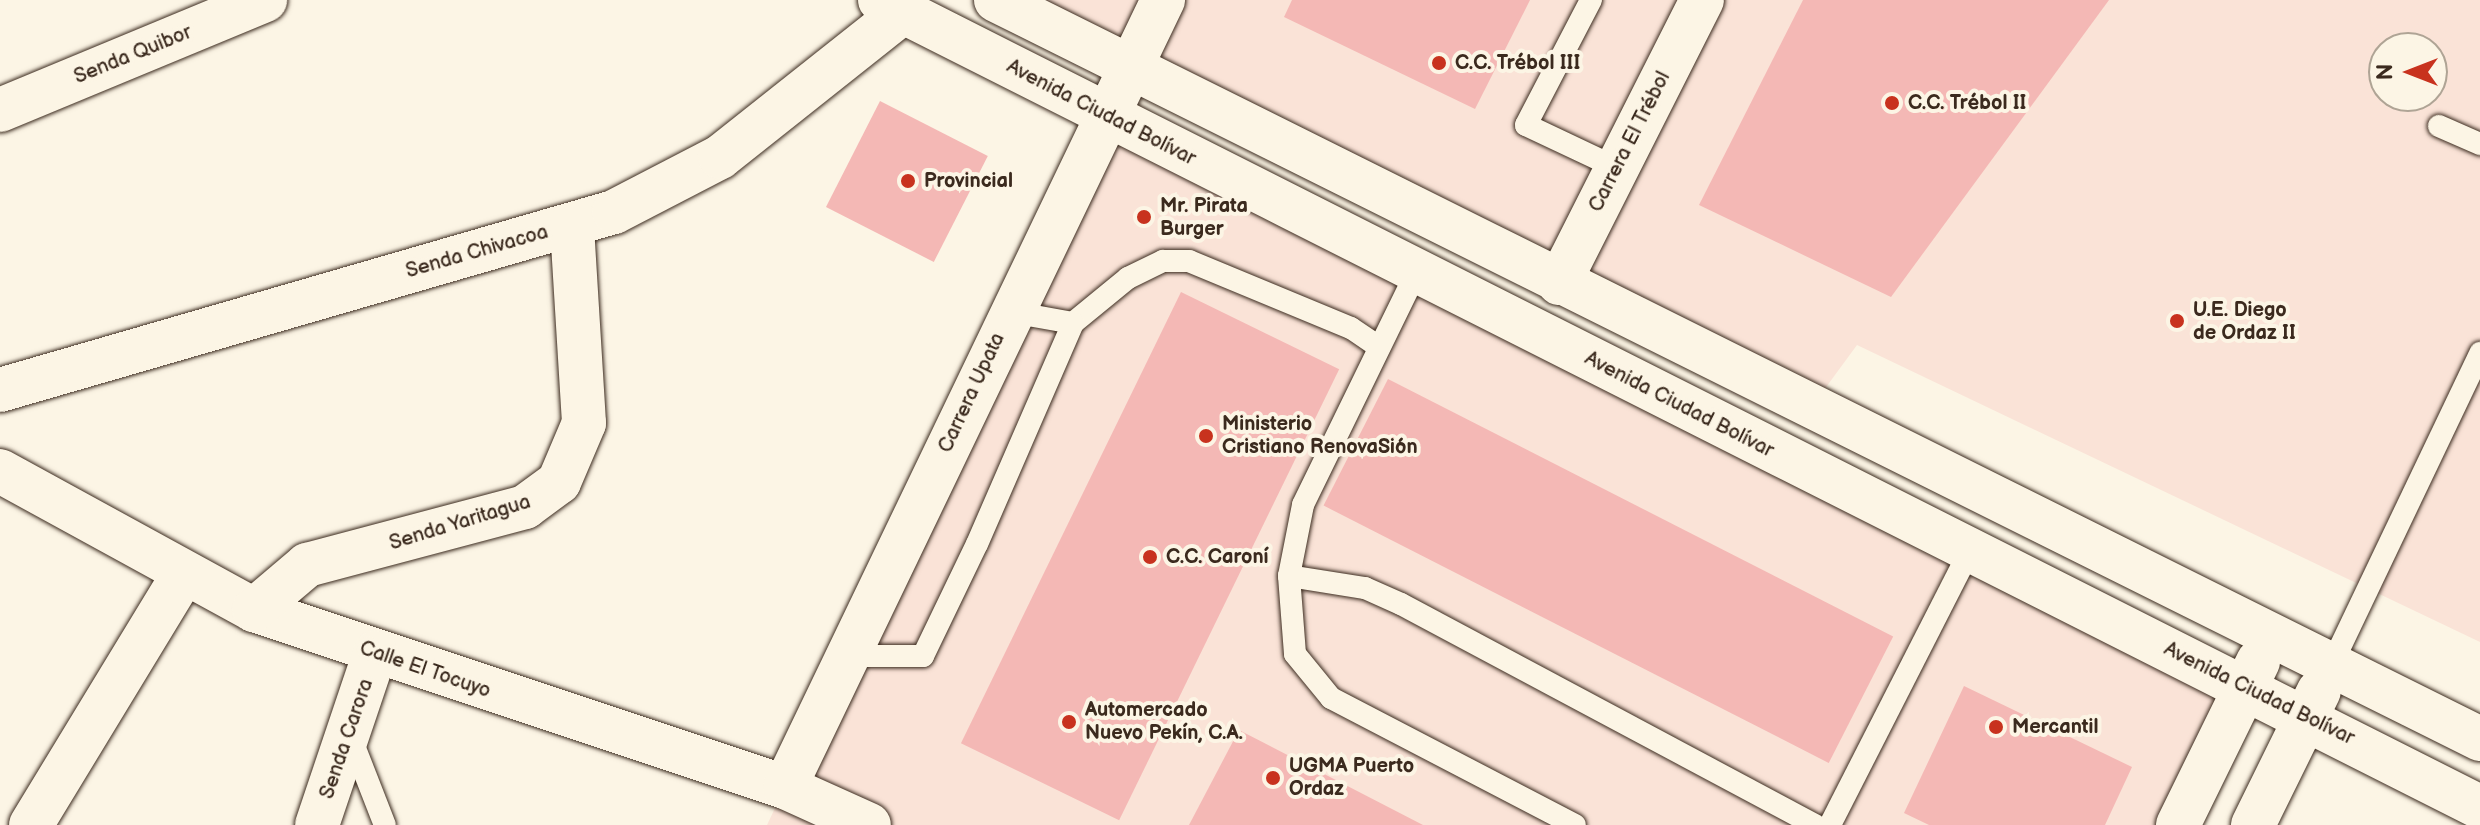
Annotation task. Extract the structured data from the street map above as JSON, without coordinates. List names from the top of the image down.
{
  "streets": {
    "street": [
      "Senda Quibor",
      "Avenida Ciudad Bolívar",
      "Carrera El Trébol",
      "Senda Chivacoa",
      "Carrera Upata",
      "Senda Yaritagua",
      "Calle El Tocuyo",
      "Senda Carora"
    ]
  },
  "crossings": [
    ["Avenida Ciudad Bolívar", "Senda Chivacoa"],
    ["Avenida Ciudad Bolívar", "Carrera Upata"],
    ["Senda Chivacoa", "Senda Yaritagua"],
    ["Carrera Upata", "Calle El Tocuyo"],
    ["Senda Yaritagua", "Calle El Tocuyo"],
    ["Calle El Tocuyo", "Senda Carora"]
  ],
  "places": [
    "C.C. Trébol III",
    "C.C. Trébol II",
    "Provincial",
    "Mr. Pirata Burger",
    "U.E. Diego de Ordaz II",
    "Ministerio Cristiano RenovaSión",
    "C.C. Caroní",
    "Automercado Nuevo Pekín, C.A.",
    "Mercantil",
    "UGMA Puerto Ordaz"
  ],
  "north": "left"
}
